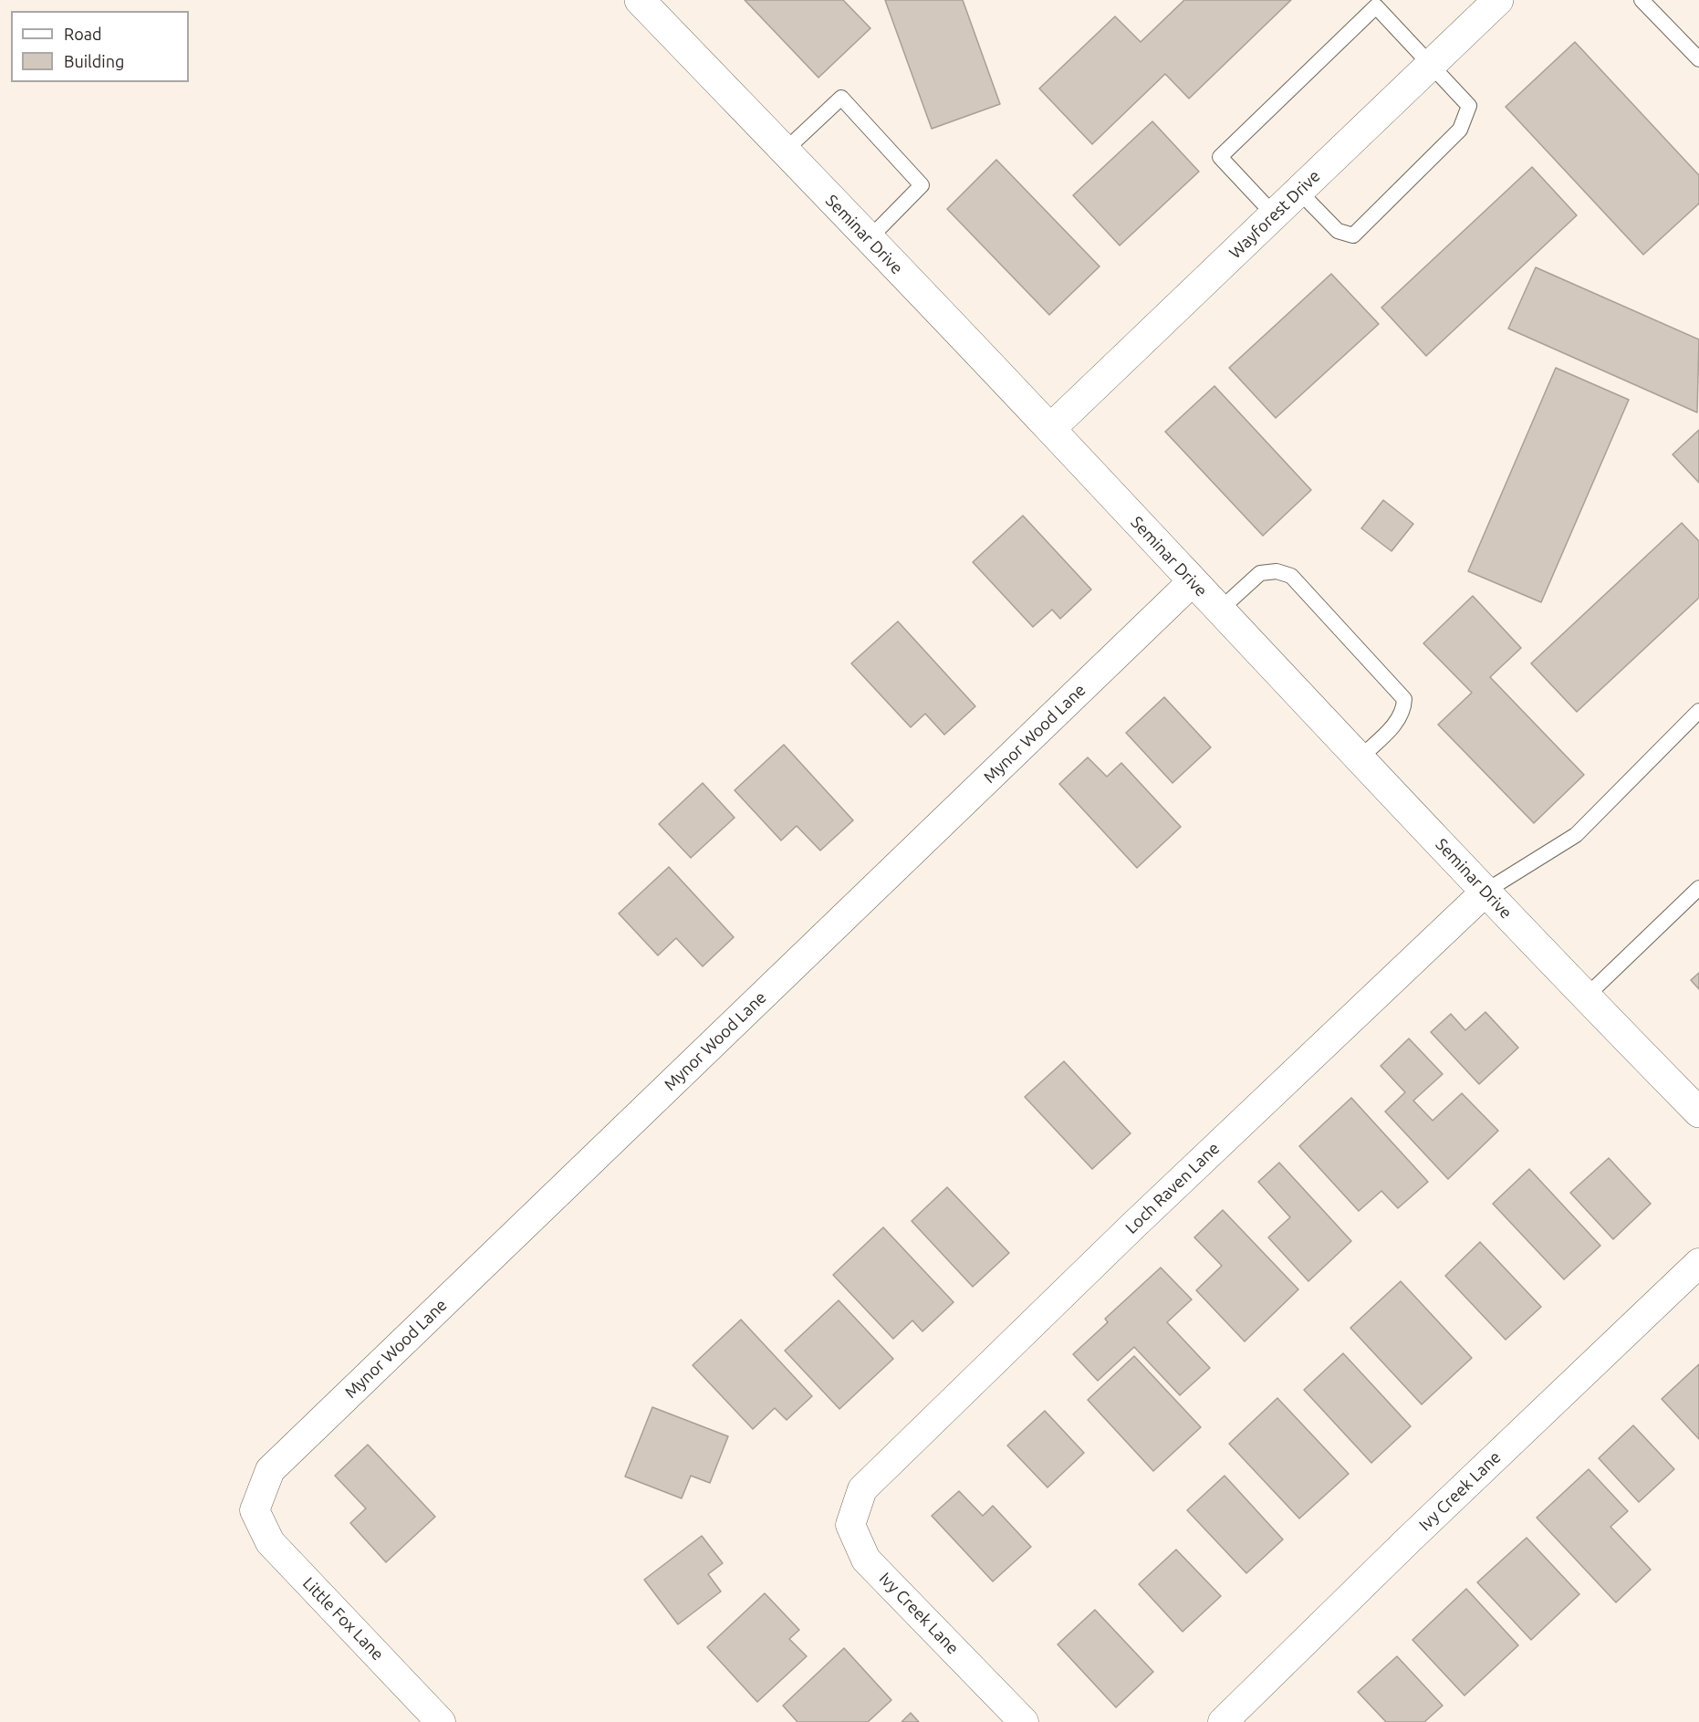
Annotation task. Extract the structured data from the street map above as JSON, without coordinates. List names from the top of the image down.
{
  "streets": {
    "street": [
      "Wayforest Drive",
      "Seminar Drive",
      "Mynor Wood Lane",
      "Loch Raven Lane",
      "Ivy Creek Lane",
      "Little Fox Lane"
    ]
  },
  "crossings": [
    ["Wayforest Drive", "Seminar Drive"],
    ["Seminar Drive", "Mynor Wood Lane"],
    ["Seminar Drive", "Loch Raven Lane"],
    ["Mynor Wood Lane", "Little Fox Lane"],
    ["Loch Raven Lane", "Ivy Creek Lane"]
  ],
  "legend": ["Road", "Building"]
}
